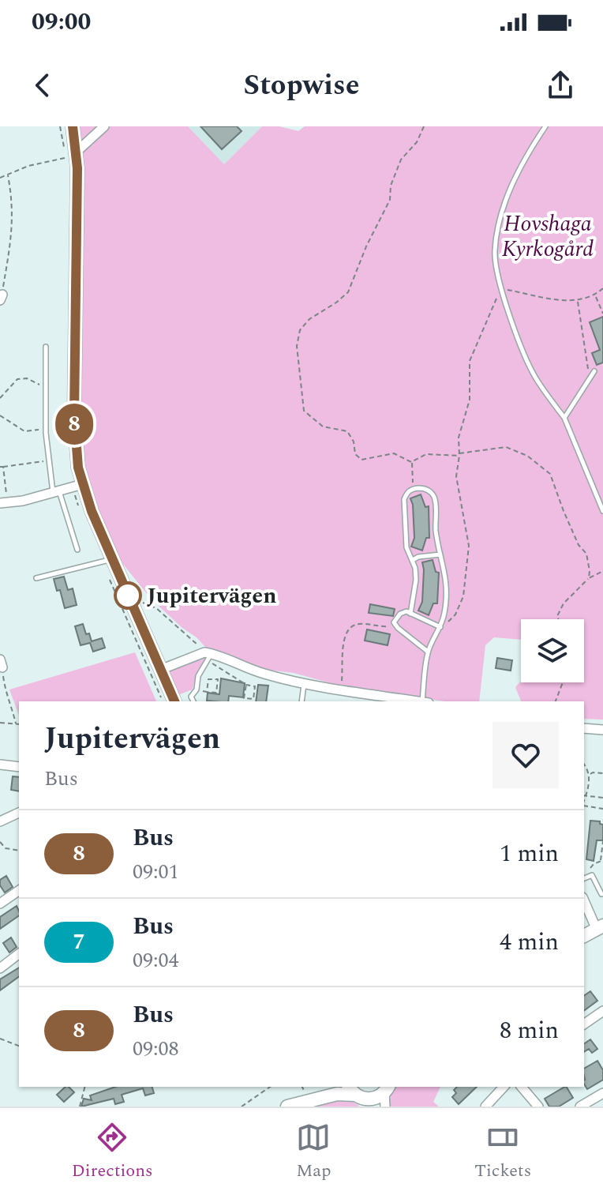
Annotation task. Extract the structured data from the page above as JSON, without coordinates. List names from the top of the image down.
{
  "parks": ["Hovshaga Kyrkogård"],
  "places": ["Jupitervägen"],
  "lines": ["bus line 8"],
  "page": {
    "status": "09:00",
    "header": "Stopwise",
    "on_map": "8",
    "heading": ["Jupitervägen", "Bus"],
    "list": [
      {
        "mark": "8",
        "name": "Bus",
        "note": "09:01",
        "value": "1 min"
      },
      {
        "mark": "7",
        "name": "Bus",
        "note": "09:04",
        "value": "4 min"
      },
      {
        "mark": "8",
        "name": "Bus",
        "note": "09:08",
        "value": "8 min"
      }
    ],
    "tabs": ["Directions", "Map", "Tickets"]
  }
}
